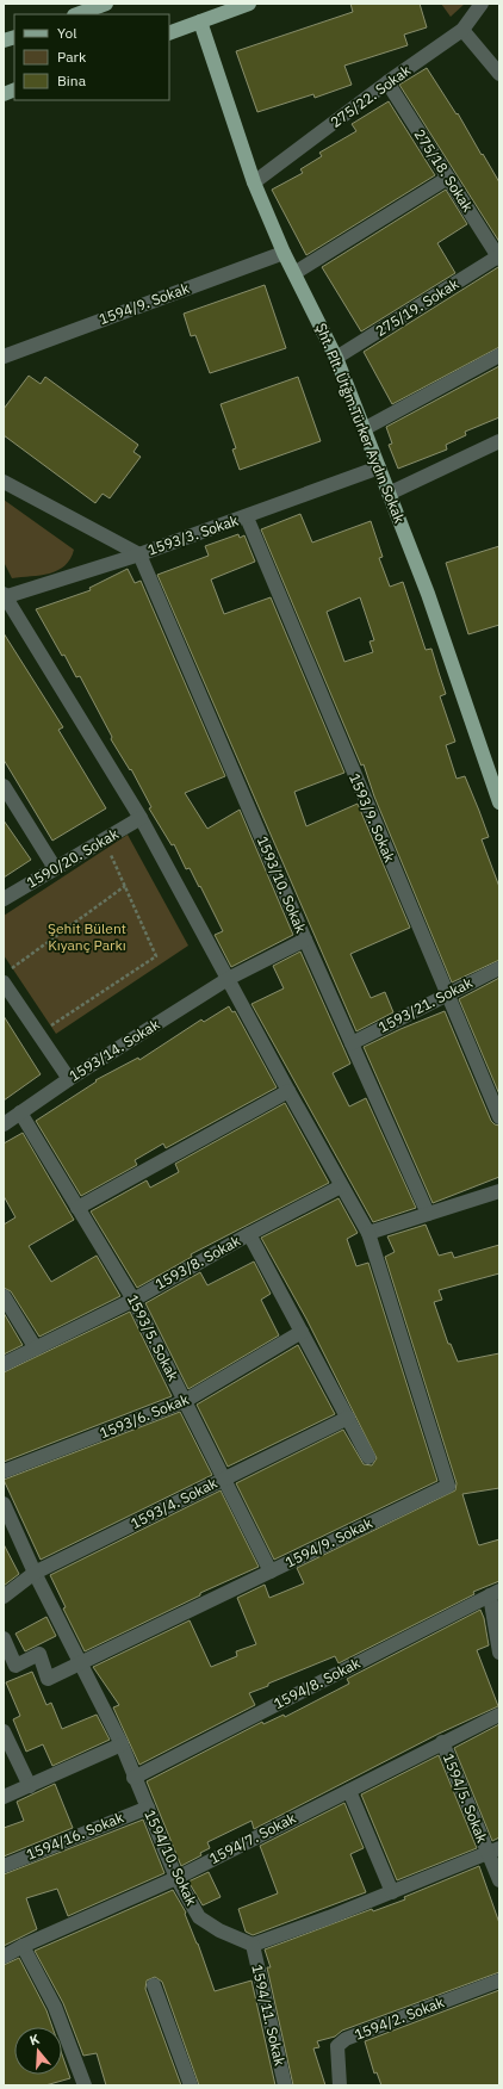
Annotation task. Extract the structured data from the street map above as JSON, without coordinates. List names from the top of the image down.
{
  "streets": {
    "main road": ["Şht. Plt. Ütğm.Türker Aydın Sokak"],
    "street": [
      "275/22. Sokak",
      "275/18. Sokak",
      "1594/9. Sokak",
      "275/19. Sokak",
      "1593/3. Sokak",
      "1593/9. Sokak",
      "1590/20. Sokak",
      "1593/10. Sokak",
      "1593/21. Sokak",
      "1593/14. Sokak",
      "1593/8. Sokak",
      "1593/5. Sokak",
      "1593/6. Sokak",
      "1593/4. Sokak",
      "1594/8. Sokak",
      "1594/5. Sokak",
      "1594/16. Sokak",
      "1594/7. Sokak",
      "1594/10. Sokak",
      "1594/11. Sokak",
      "1594/2. Sokak"
    ]
  },
  "crossings": [
    ["275/22. Sokak", "275/18. Sokak"],
    ["275/22. Sokak", "Şht. Plt. Ütğm.Türker Aydın Sokak"],
    ["275/18. Sokak", "275/19. Sokak"],
    ["1594/9. Sokak", "Şht. Plt. Ütğm.Türker Aydın Sokak"],
    ["1594/9. Sokak", "1593/5. Sokak"],
    ["1594/9. Sokak", "1594/10. Sokak"],
    ["275/19. Sokak", "Şht. Plt. Ütğm.Türker Aydın Sokak"],
    ["Şht. Plt. Ütğm.Türker Aydın Sokak", "1593/3. Sokak"],
    ["1593/3. Sokak", "1593/9. Sokak"],
    ["1593/3. Sokak", "1593/10. Sokak"],
    ["1593/9. Sokak", "1593/21. Sokak"],
    ["1593/10. Sokak", "1593/21. Sokak"],
    ["1593/10. Sokak", "1593/14. Sokak"],
    ["1593/14. Sokak", "1593/5. Sokak"],
    ["1593/8. Sokak", "1593/5. Sokak"],
    ["1593/5. Sokak", "1593/6. Sokak"],
    ["1593/5. Sokak", "1593/4. Sokak"],
    ["1593/4. Sokak", "1594/10. Sokak"],
    ["1594/8. Sokak", "1594/10. Sokak"],
    ["1594/5. Sokak", "1594/7. Sokak"],
    ["1594/16. Sokak", "1594/10. Sokak"],
    ["1594/7. Sokak", "1594/10. Sokak"],
    ["1594/10. Sokak", "1594/11. Sokak"]
  ],
  "parks": ["Şehit Bülent Kıyanç Parkı"],
  "legend": ["Yol", "Park", "Bina"],
  "north": "top"
}
